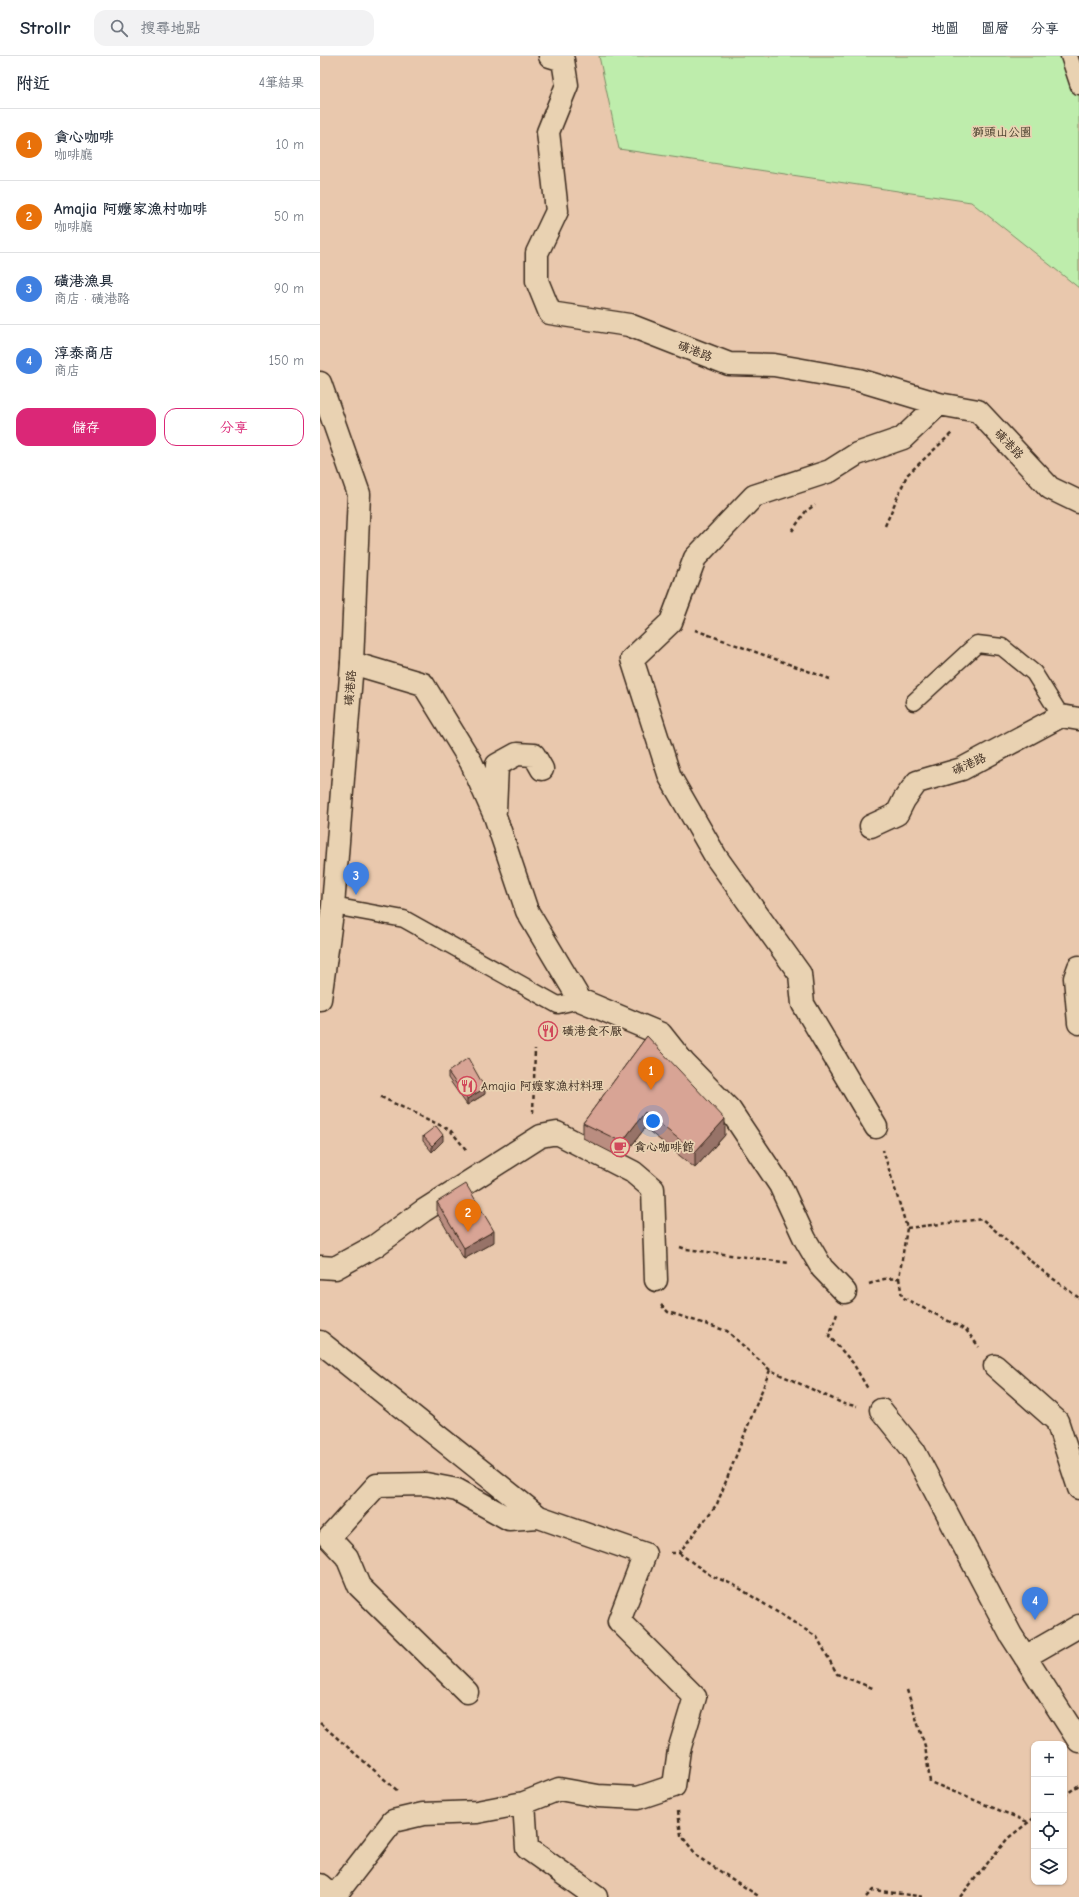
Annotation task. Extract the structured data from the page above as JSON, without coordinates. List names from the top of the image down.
{
  "streets": {
    "street": ["磺港路"]
  },
  "parks": ["獅頭山公園"],
  "places": {
    "restaurant": ["磺港食不厭", "Amajia 阿嬤家漁村料理"],
    "cafe": ["貪心咖啡館"]
  },
  "page": {
    "header": "Strollr",
    "search": "搜尋地點",
    "nav": ["地圖", "圖層", "分享"],
    "heading": ["附近", "4筆結果"],
    "list": [
      {
        "mark": "1",
        "name": "貪心咖啡",
        "note": "咖啡廳",
        "value": "10 m"
      },
      {
        "mark": "2",
        "name": "Amajia 阿嬤家漁村咖啡",
        "note": "咖啡廳",
        "value": "50 m"
      },
      {
        "mark": "3",
        "name": "磺港漁具",
        "note": "商店 · 磺港路",
        "value": "90 m"
      },
      {
        "mark": "4",
        "name": "淳泰商店",
        "note": "商店",
        "value": "150 m"
      }
    ],
    "buttons": ["儲存", "分享"],
    "pins": [
      "3",
      "1",
      "2",
      "4"
    ],
    "map_buttons": ["+", "−"]
  }
}
